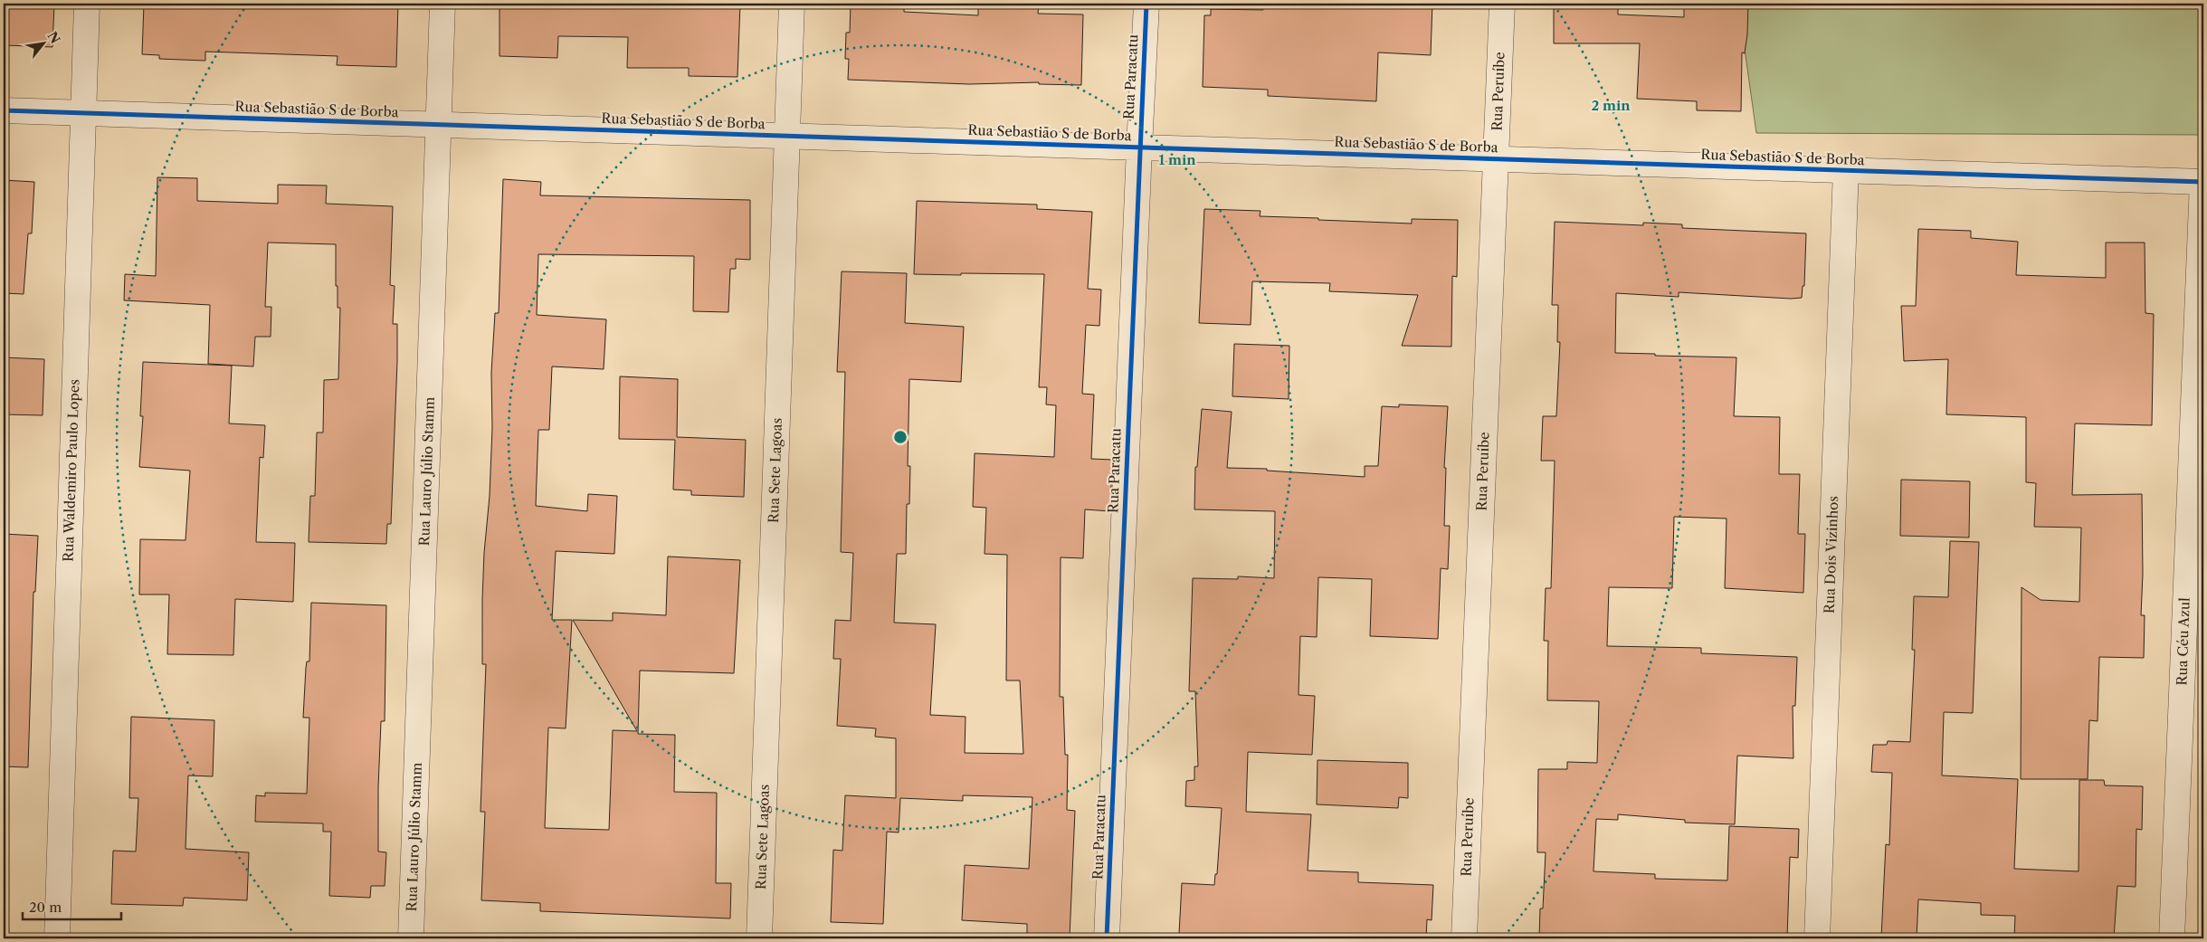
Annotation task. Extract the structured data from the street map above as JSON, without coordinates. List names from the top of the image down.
{
  "streets": {
    "street": [
      "Rua Paracatu",
      "Rua Peruíbe",
      "Rua Sebastião S de Borba",
      "Rua Waldemiro Paulo Lopes",
      "Rua Sete Lagoas",
      "Rua Lauro Júlio Stamm",
      "Rua Dois Vizinhos",
      "Rua Céu Azul"
    ]
  },
  "crossings": [
    ["Rua Paracatu", "Rua Sebastião S de Borba"],
    ["Rua Peruíbe", "Rua Sebastião S de Borba"],
    ["Rua Sebastião S de Borba", "Rua Waldemiro Paulo Lopes"],
    ["Rua Sebastião S de Borba", "Rua Sete Lagoas"],
    ["Rua Sebastião S de Borba", "Rua Lauro Júlio Stamm"],
    ["Rua Sebastião S de Borba", "Rua Dois Vizinhos"],
    ["Rua Sebastião S de Borba", "Rua Céu Azul"]
  ],
  "scale_bar": "20 m",
  "north": "top right",
  "rings": ["2 min", "1 min"]
}
